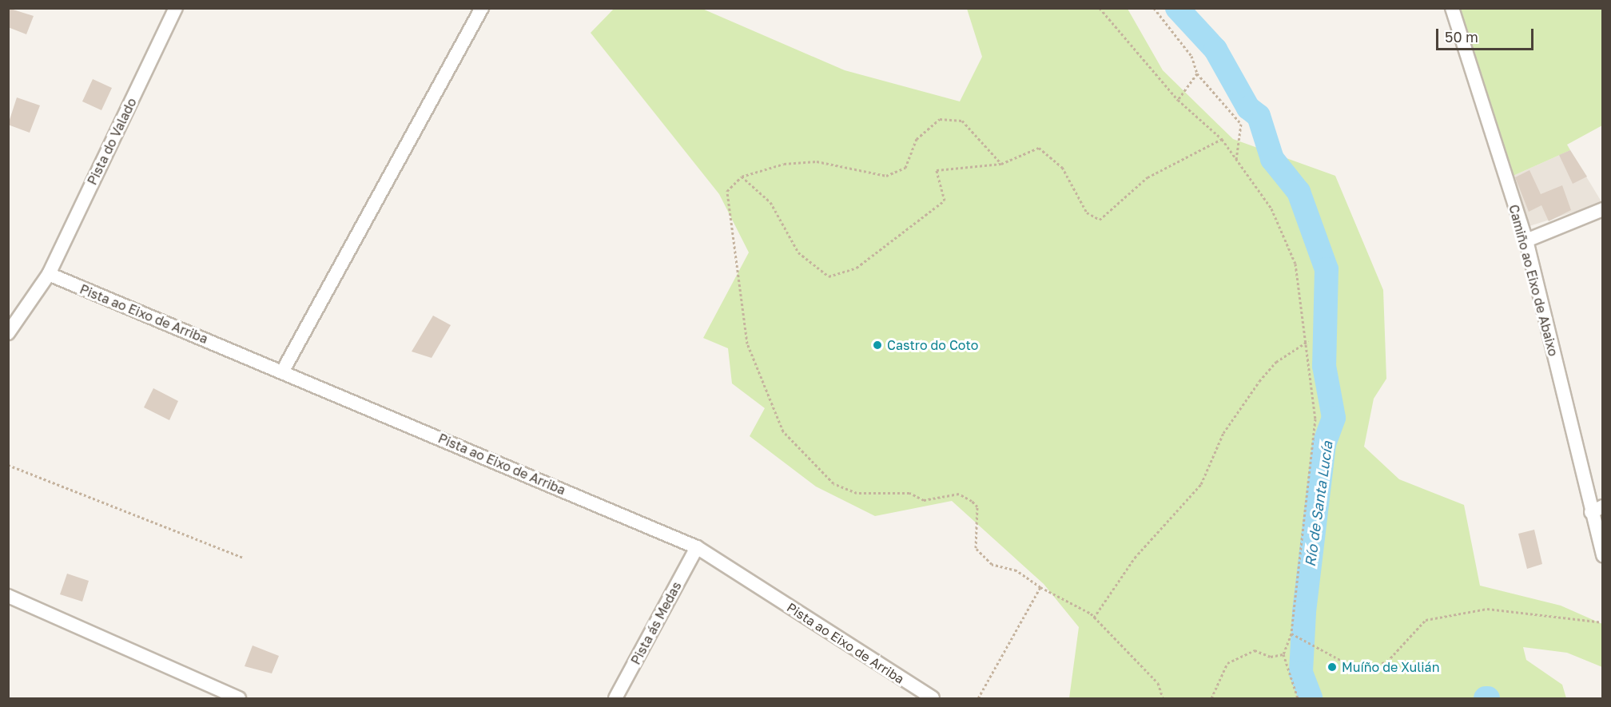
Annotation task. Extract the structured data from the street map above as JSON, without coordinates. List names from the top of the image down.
{
  "streets": {
    "street": [
      "Pista do Valado",
      "Camiño ao Eixo de Abaixo",
      "Pista ao Eixo de Arriba",
      "Pista ás Medas"
    ]
  },
  "crossings": [
    ["Pista do Valado", "Pista ao Eixo de Arriba"],
    ["Pista ao Eixo de Arriba", "Pista ás Medas"]
  ],
  "water": ["Río de Santa Lucía"],
  "places": ["Castro do Coto", "Muíño de Xulián"],
  "scale_bar": "50 m"
}
